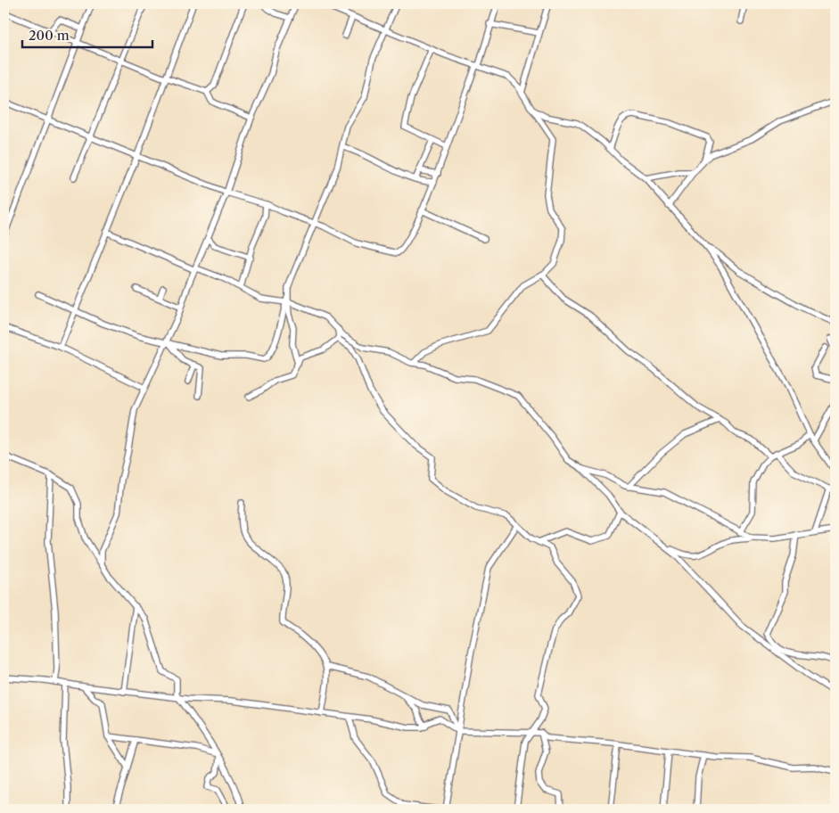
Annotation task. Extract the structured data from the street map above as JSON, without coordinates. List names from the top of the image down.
{
  "scale_bar": "200 m"
}
